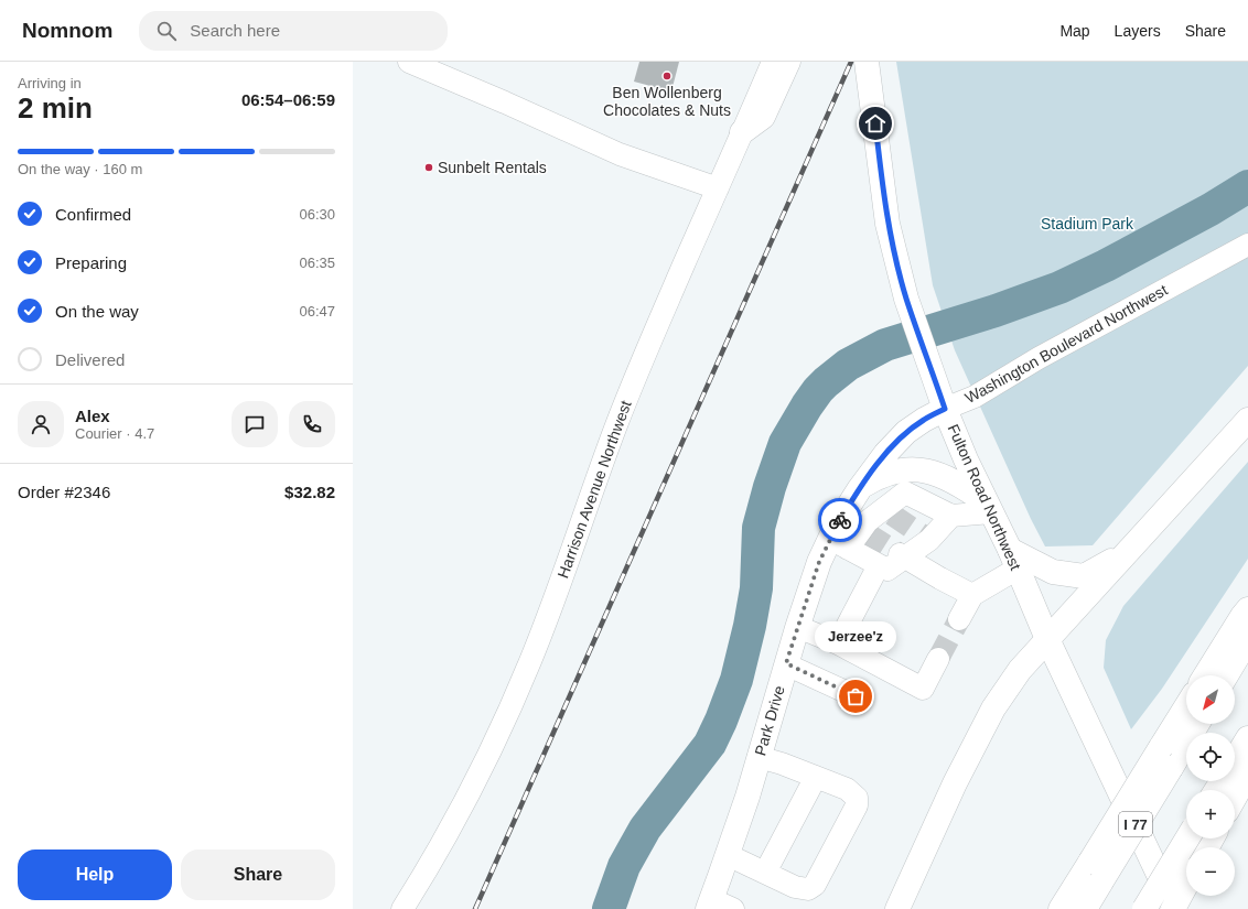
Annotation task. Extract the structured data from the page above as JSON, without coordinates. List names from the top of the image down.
{
  "streets": {
    "main road": ["Fulton Road Northwest", "Park Drive", "I 77"],
    "street": ["Washington Boulevard Northwest", "Harrison Avenue Northwest"]
  },
  "crossings": [
    ["Washington Boulevard Northwest", "Fulton Road Northwest"],
    ["Washington Boulevard Northwest", "Park Drive"],
    ["Fulton Road Northwest", "Park Drive"]
  ],
  "parks": ["Stadium Park"],
  "places": ["Ben Wollenberg Chocolates & Nuts", "Sunbelt Rentals", "Jerzee'z"],
  "north": "bottom left",
  "page": {
    "header": "Nomnom",
    "search": "Search here",
    "nav": ["Map", "Layers", "Share"],
    "heading": ["2 min", "Arriving in", "06:54–06:59"],
    "panel": [
      "Alex",
      "Courier · 4.7",
      "Order #2346",
      "$32.82"
    ],
    "bar": "On the way · 160 m",
    "list": [
      ["Confirmed", "06:30"],
      ["Preparing", "06:35"],
      ["On the way", "06:47"],
      "Delivered"
    ],
    "bubble": "Jerzee'z",
    "map_buttons": ["+", "−"],
    "buttons": ["Help", "Share"]
  }
}
